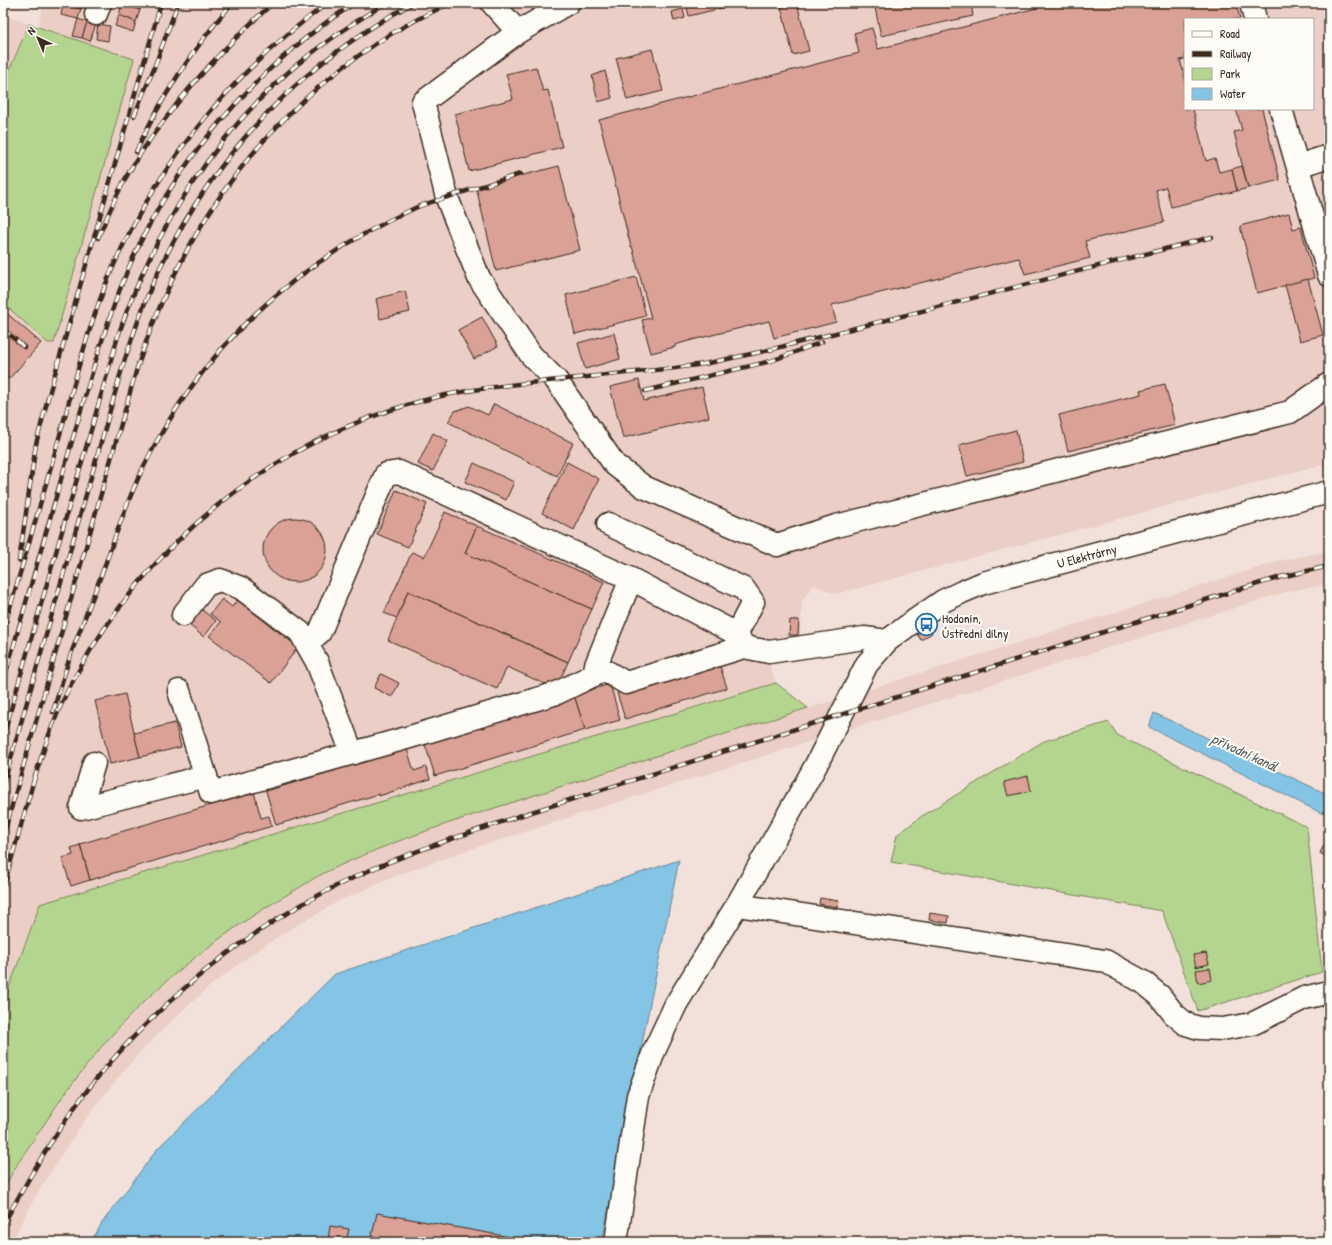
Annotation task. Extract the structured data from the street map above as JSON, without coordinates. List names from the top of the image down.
{
  "streets": {
    "street": ["U Elektrárny"]
  },
  "water": ["přívodní kanál"],
  "places": {
    "bus stop": ["Hodonín, Ústřední dílny"]
  },
  "legend": [
    "Road",
    "Railway",
    "Park",
    "Water"
  ],
  "north": "top left"
}
